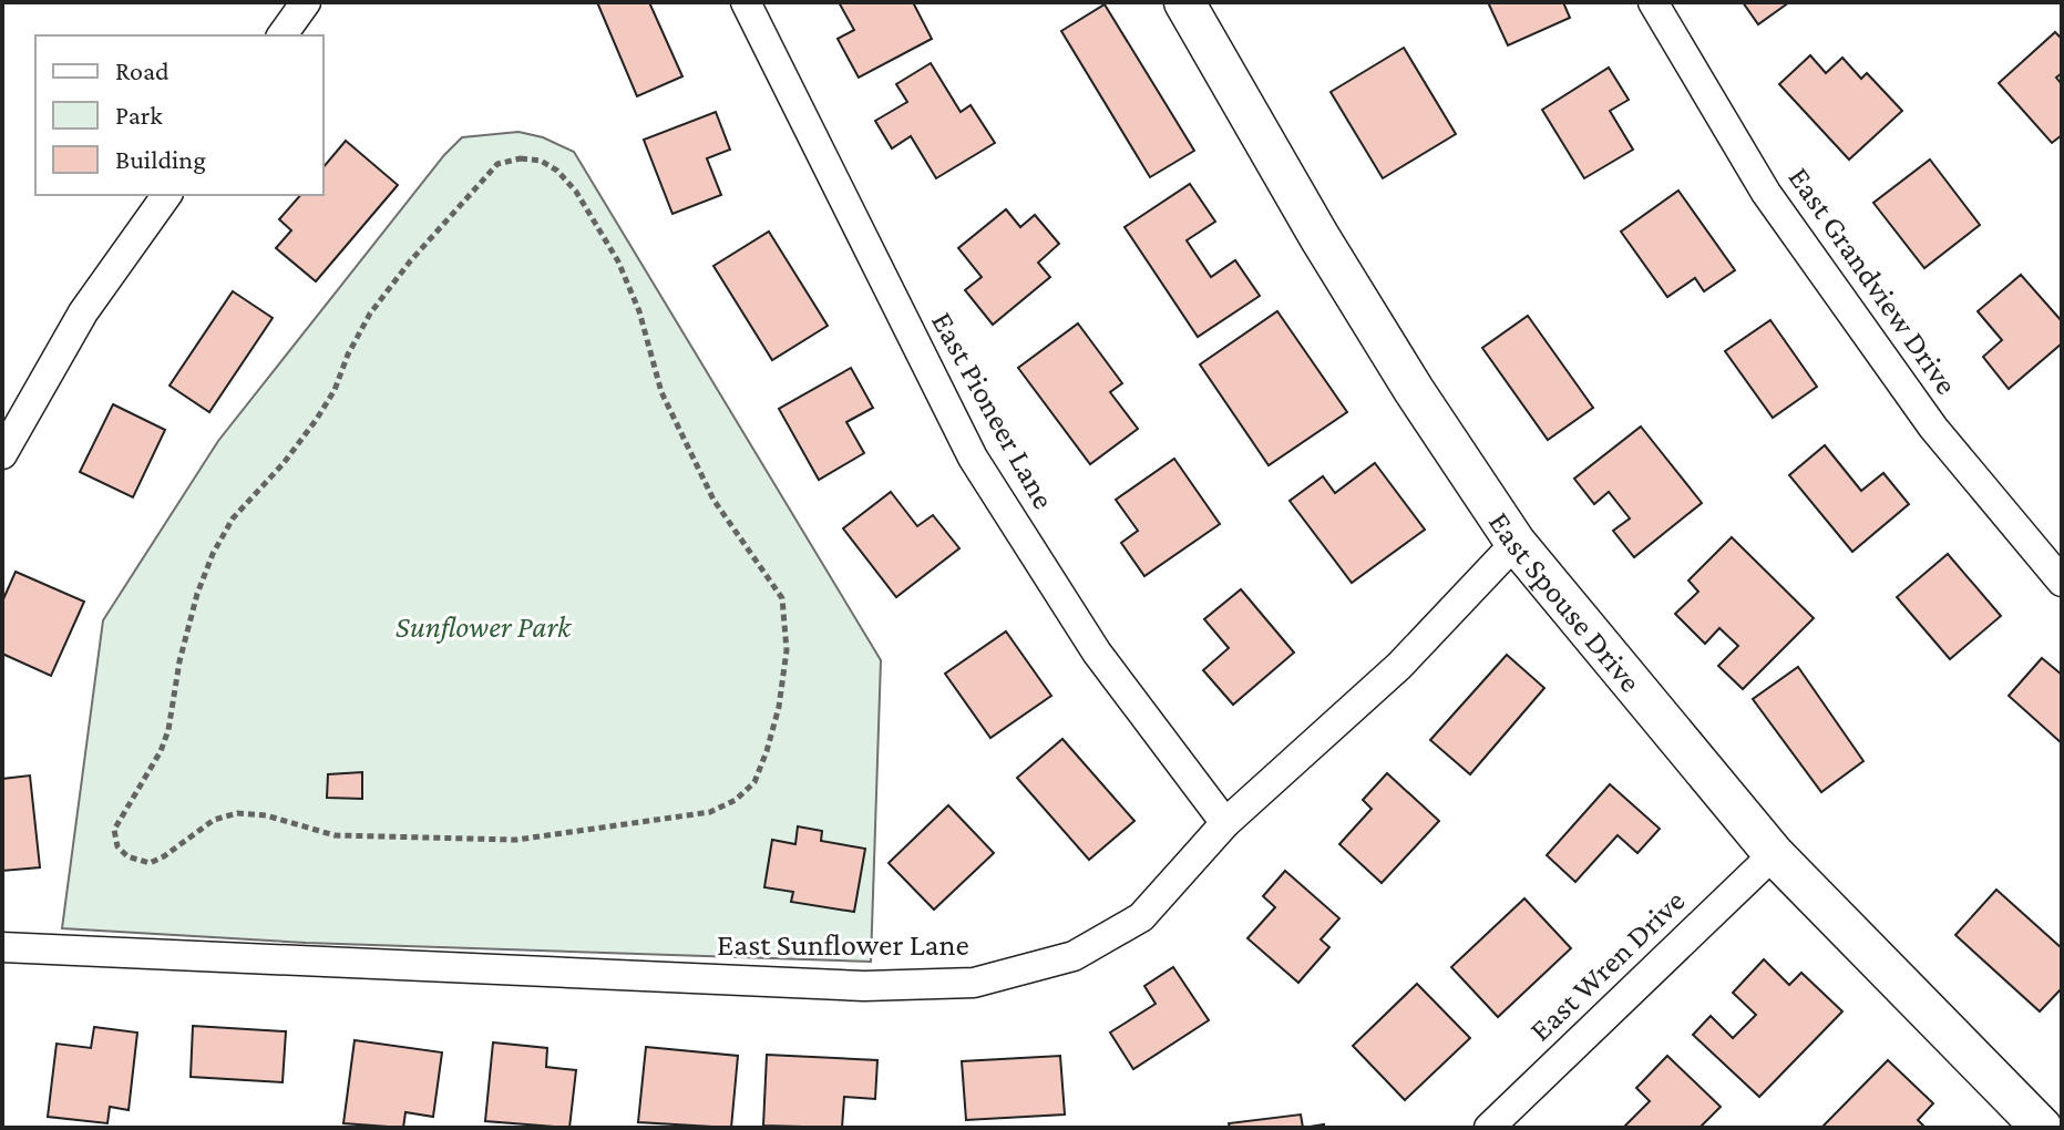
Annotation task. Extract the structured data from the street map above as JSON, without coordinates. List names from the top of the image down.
{
  "streets": {
    "main road": ["East Spouse Drive"],
    "street": [
      "East Grandview Drive",
      "East Pioneer Lane",
      "East Sunflower Lane",
      "East Wren Drive"
    ]
  },
  "crossings": [
    ["East Pioneer Lane", "East Sunflower Lane"],
    ["East Spouse Drive", "East Sunflower Lane"],
    ["East Spouse Drive", "East Wren Drive"]
  ],
  "parks": ["Sunflower Park"],
  "legend": ["Road", "Park", "Building"]
}
